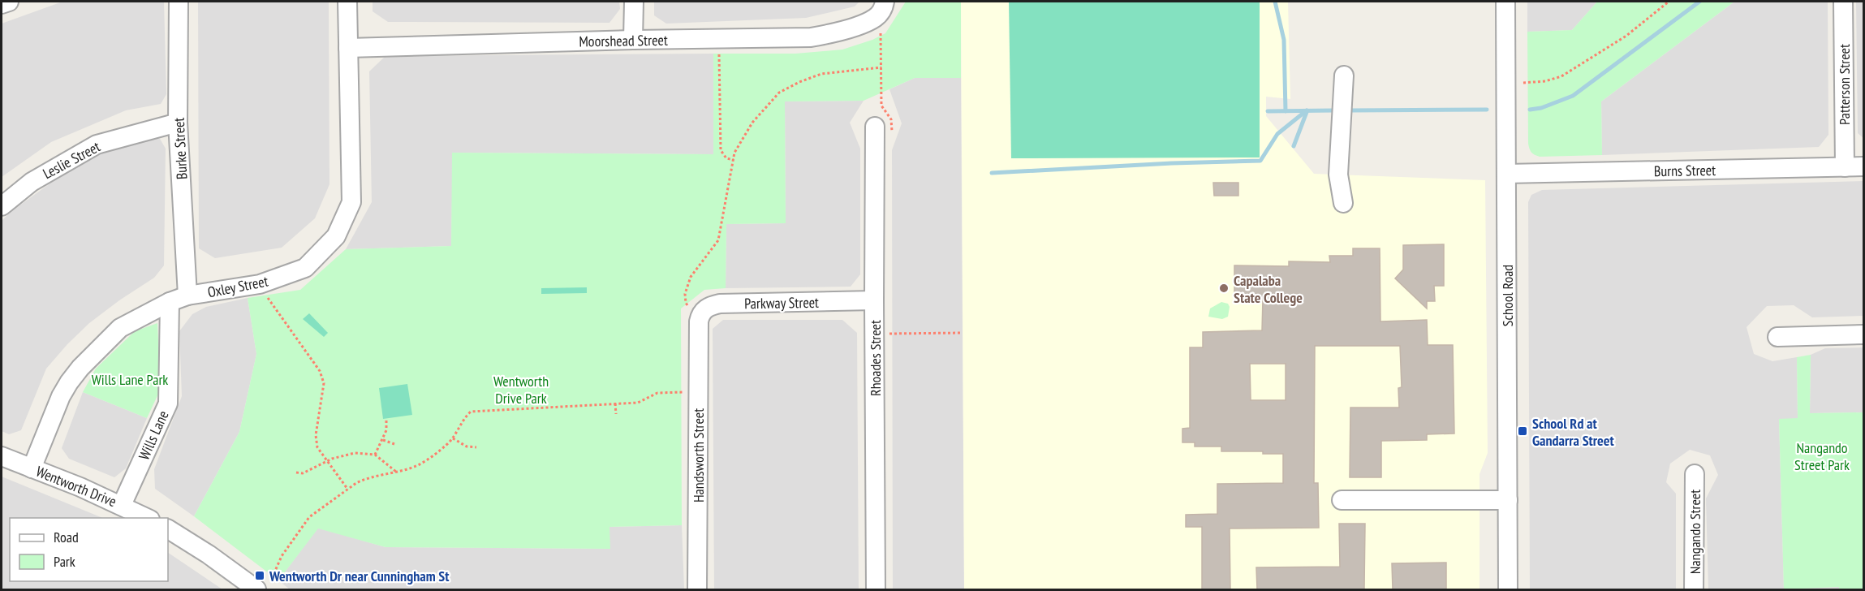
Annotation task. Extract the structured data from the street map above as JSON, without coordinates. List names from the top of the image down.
{
  "streets": {
    "street": [
      "Moorshead Street",
      "Patterson Street",
      "Burke Street",
      "Leslie Street",
      "Burns Street",
      "Oxley Street",
      "School Road",
      "Parkway Street",
      "Rhoades Street",
      "Wills Lane",
      "Handsworth Street",
      "Wentworth Drive",
      "Nangando Street"
    ]
  },
  "crossings": [
    ["Moorshead Street", "Oxley Street"],
    ["Patterson Street", "Burns Street"],
    ["Burke Street", "Leslie Street"],
    ["Burke Street", "Oxley Street"],
    ["Burns Street", "School Road"],
    ["Oxley Street", "Wills Lane"],
    ["Oxley Street", "Wentworth Drive"],
    ["Parkway Street", "Rhoades Street"],
    ["Parkway Street", "Handsworth Street"],
    ["Wills Lane", "Wentworth Drive"]
  ],
  "parks": ["Wills Lane Park", "Wentworth Drive Park", "Nangando Street Park"],
  "places": {
    "other": ["Capalaba State College"],
    "transit": ["School Rd at Gandarra Street", "Wentworth Dr near Cunningham St"]
  },
  "legend": ["Road", "Park"]
}
